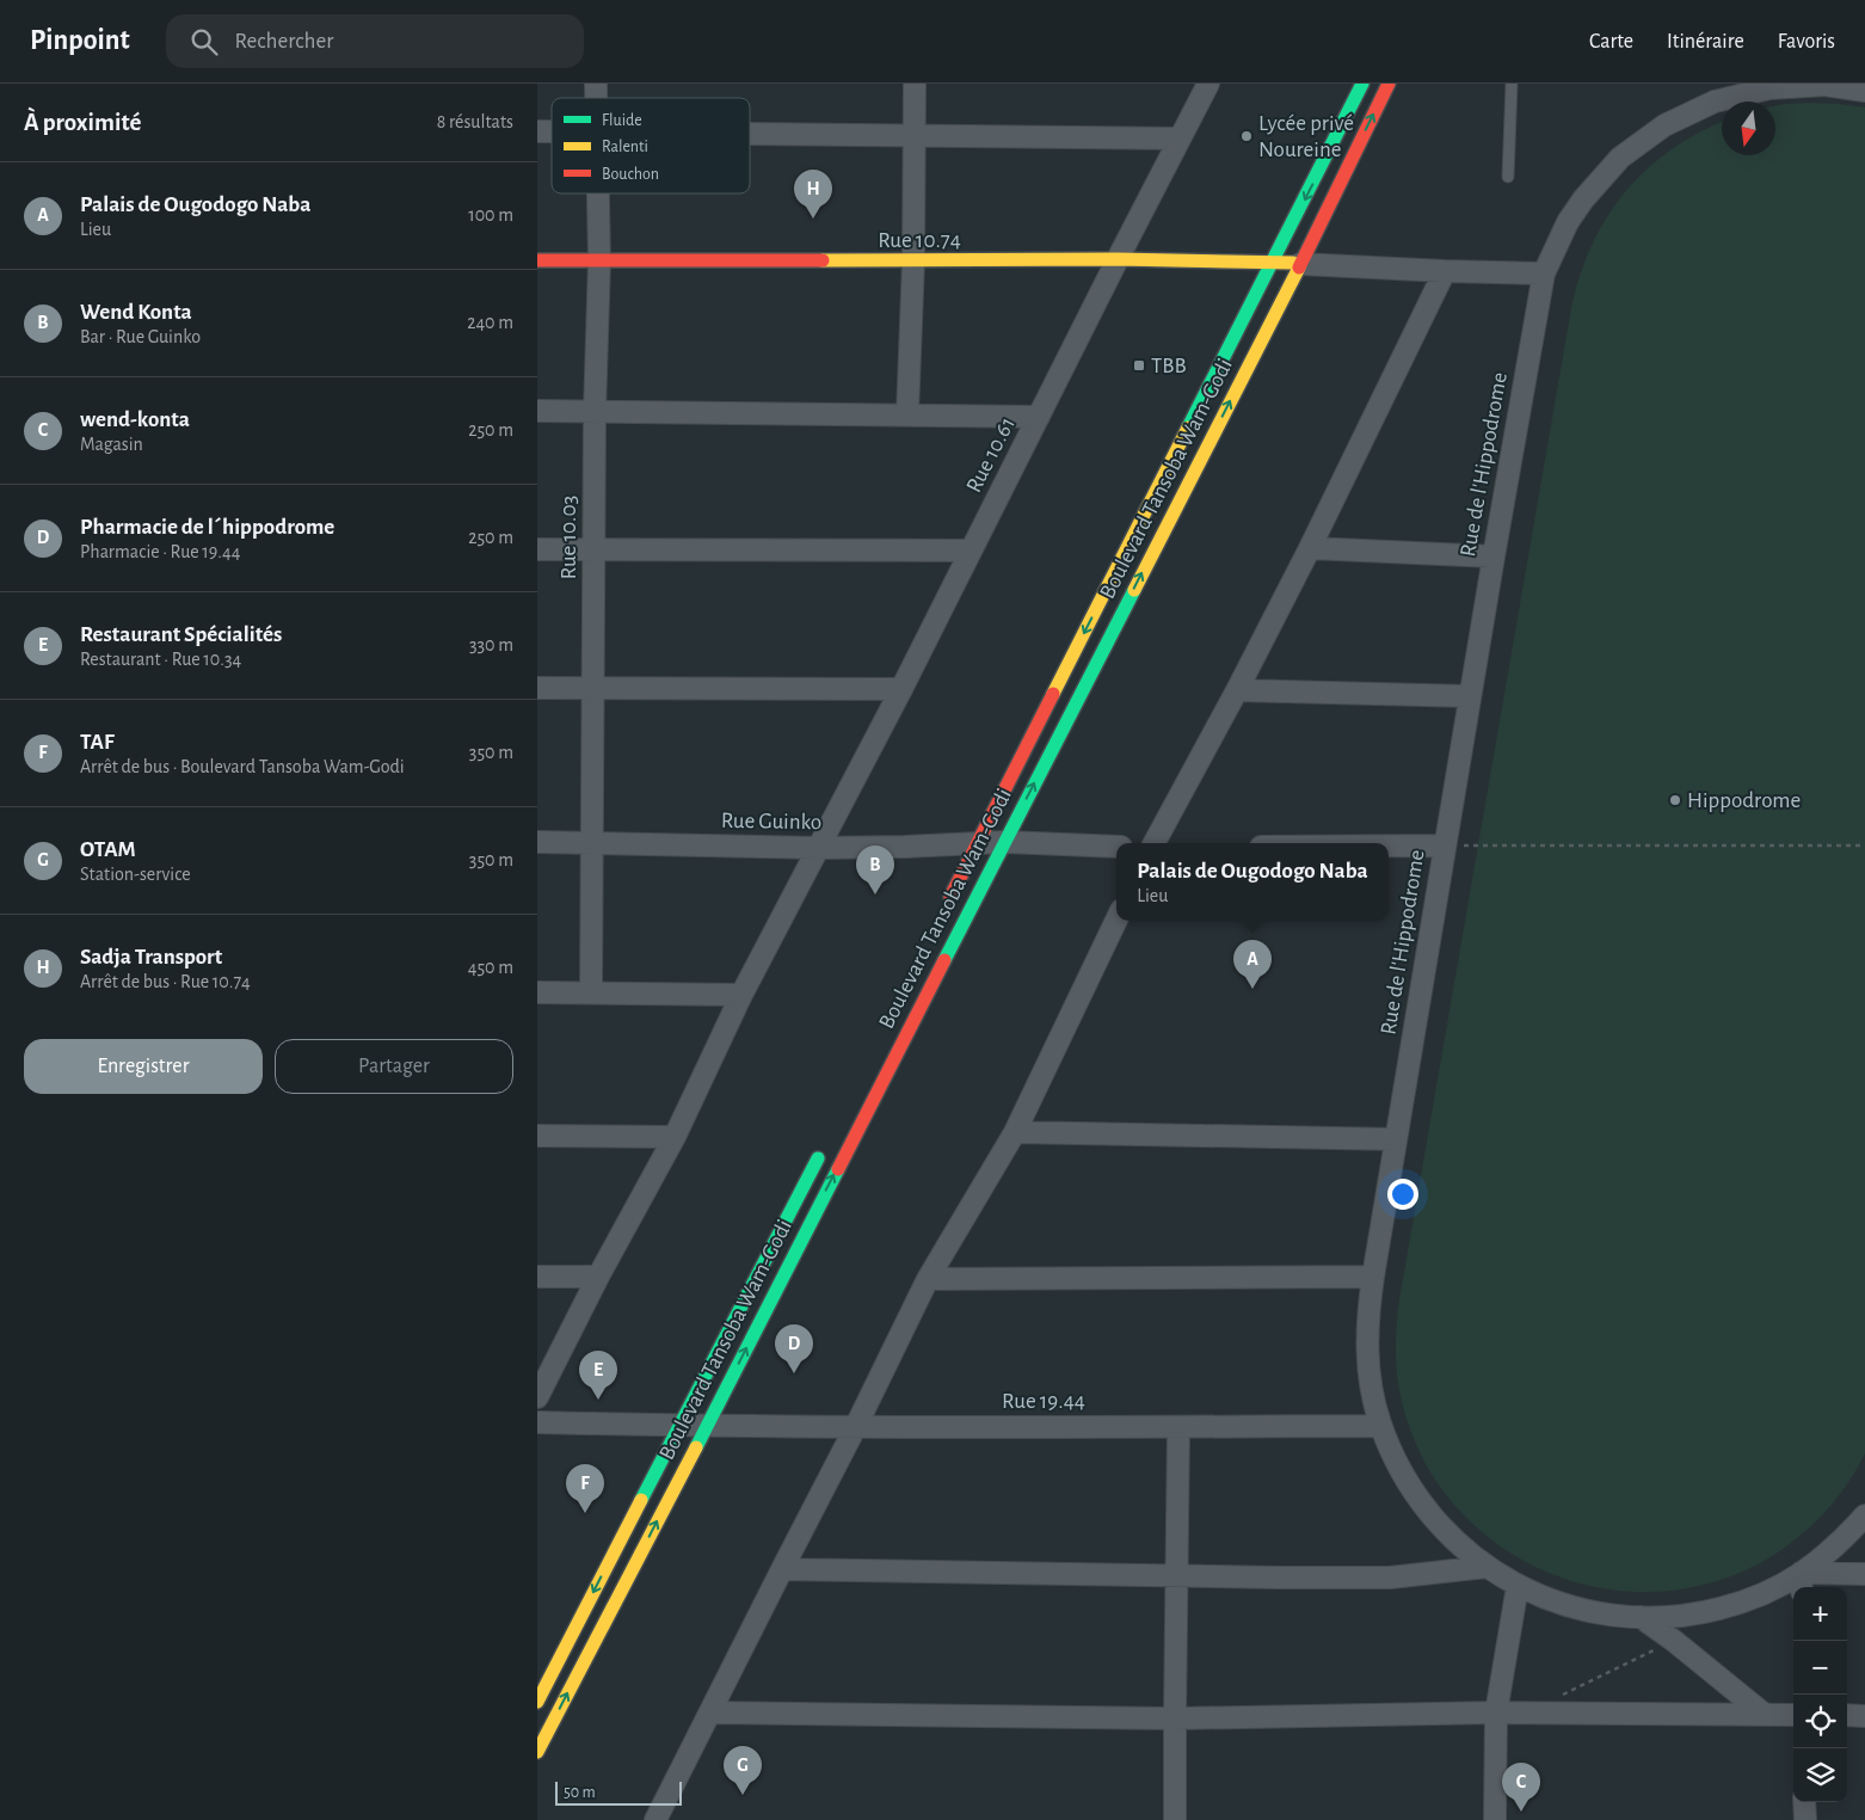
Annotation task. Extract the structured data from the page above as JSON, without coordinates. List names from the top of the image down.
{
  "streets": {
    "main road": ["Rue 10.74", "Boulevard Tansoba Wam-Godi"],
    "street": [
      "Rue 10.61",
      "Rue de l'Hippodrome",
      "Rue 10.03",
      "Rue Guinko",
      "Rue 19.44"
    ]
  },
  "crossings": [
    ["Rue 10.74", "Rue 10.61"],
    ["Rue 10.74", "Boulevard Tansoba Wam-Godi"],
    ["Rue 10.74", "Rue 10.03"],
    ["Rue 10.61", "Rue Guinko"],
    ["Rue de l'Hippodrome", "Rue 19.44"],
    ["Boulevard Tansoba Wam-Godi", "Rue Guinko"],
    ["Boulevard Tansoba Wam-Godi", "Rue 19.44"],
    ["Rue 10.03", "Rue Guinko"]
  ],
  "places": {
    "other": ["Lycée privé Noureine", "Hippodrome"],
    "transit": ["TBB"]
  },
  "legend": ["Fluide", "Ralenti", "Bouchon"],
  "scale_bar": "50 m",
  "north": "bottom",
  "page": {
    "header": "Pinpoint",
    "search": "Rechercher",
    "nav": ["Carte", "Itinéraire", "Favoris"],
    "heading": ["À proximité", "8 résultats"],
    "list": [
      {
        "mark": "A",
        "name": "Palais de Ougodogo Naba",
        "note": "Lieu",
        "value": "100 m"
      },
      {
        "mark": "B",
        "name": "Wend Konta",
        "note": "Bar · Rue Guinko",
        "value": "240 m"
      },
      {
        "mark": "C",
        "name": "wend-konta",
        "note": "Magasin",
        "value": "250 m"
      },
      {
        "mark": "D",
        "name": "Pharmacie de l´hippodrome",
        "note": "Pharmacie · Rue 19.44",
        "value": "250 m"
      },
      {
        "mark": "E",
        "name": "Restaurant Spécialités",
        "note": "Restaurant · Rue 10.34",
        "value": "330 m"
      },
      {
        "mark": "F",
        "name": "TAF",
        "note": "Arrêt de bus · Boulevard Tansoba Wam-Godi",
        "value": "350 m"
      },
      {
        "mark": "G",
        "name": "OTAM",
        "note": "Station-service",
        "value": "350 m"
      },
      {
        "mark": "H",
        "name": "Sadja Transport",
        "note": "Arrêt de bus · Rue 10.74",
        "value": "450 m"
      }
    ],
    "pins": [
      "H",
      "B",
      "A",
      "D",
      "E",
      "F",
      "G",
      "C"
    ],
    "popup": ["Palais de Ougodogo Naba", "Lieu"],
    "buttons": ["Enregistrer", "Partager"],
    "map_buttons": ["+", "−"],
    "scale": "50 m"
  }
}
